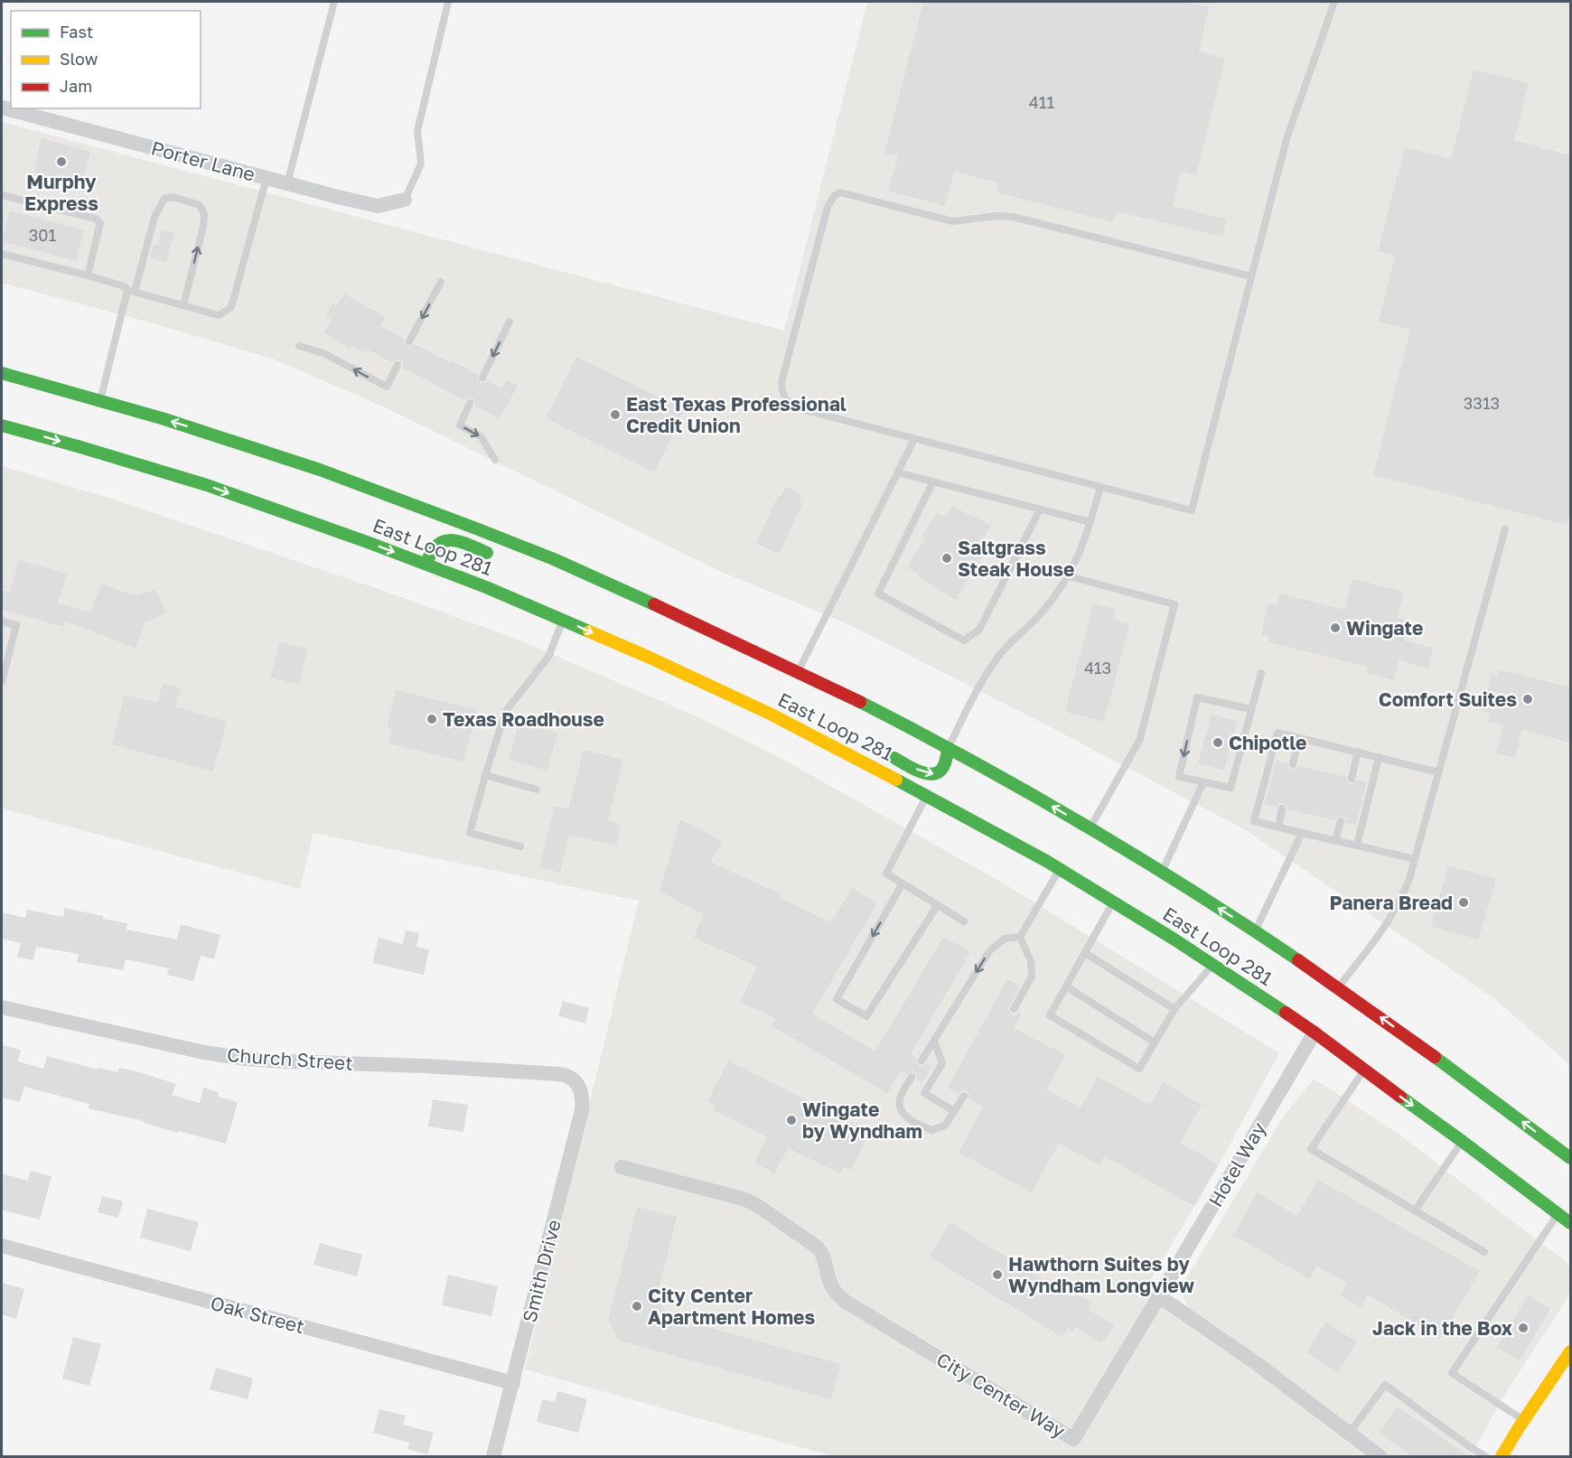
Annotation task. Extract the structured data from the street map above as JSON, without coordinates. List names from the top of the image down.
{
  "streets": {
    "main road": ["East Loop 281"],
    "street": [
      "Porter Lane",
      "Church Street",
      "Hotel Way",
      "Smith Drive",
      "Oak Street",
      "City Center Way"
    ]
  },
  "crossings": [
    ["East Loop 281", "Hotel Way"],
    ["Church Street", "Smith Drive"],
    ["Hotel Way", "City Center Way"],
    ["Smith Drive", "Oak Street"]
  ],
  "places": [
    "Murphy Express",
    "East Texas Professional Credit Union",
    "Saltgrass Steak House",
    "Wingate",
    "Comfort Suites",
    "Texas Roadhouse",
    "Chipotle",
    "Panera Bread",
    "Wingate by Wyndham",
    "Hawthorn Suites by Wyndham Longview",
    "City Center Apartment Homes",
    "Jack in the Box"
  ],
  "house_numbers": [
    "411",
    "301",
    "3313",
    "413"
  ],
  "legend": ["Fast", "Slow", "Jam"]
}
